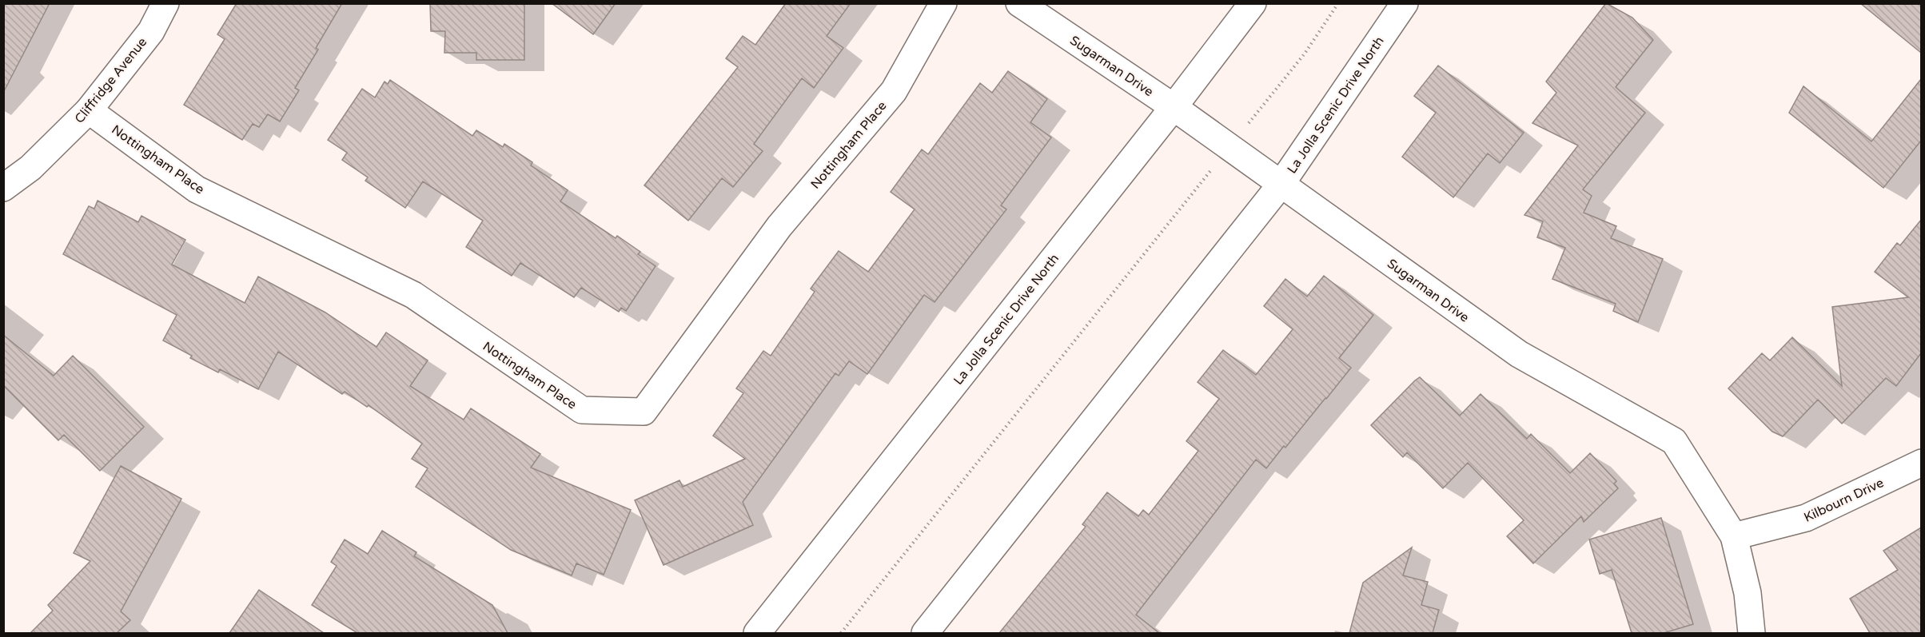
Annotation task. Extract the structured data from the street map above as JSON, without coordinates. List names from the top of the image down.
{
  "streets": {
    "street": [
      "Sugarman Drive",
      "Cliffridge Avenue",
      "La Jolla Scenic Drive North",
      "Nottingham Place",
      "Kilbourn Drive"
    ]
  },
  "crossings": [
    ["Sugarman Drive", "La Jolla Scenic Drive North"],
    ["Sugarman Drive", "Kilbourn Drive"],
    ["Cliffridge Avenue", "Nottingham Place"]
  ]
}
